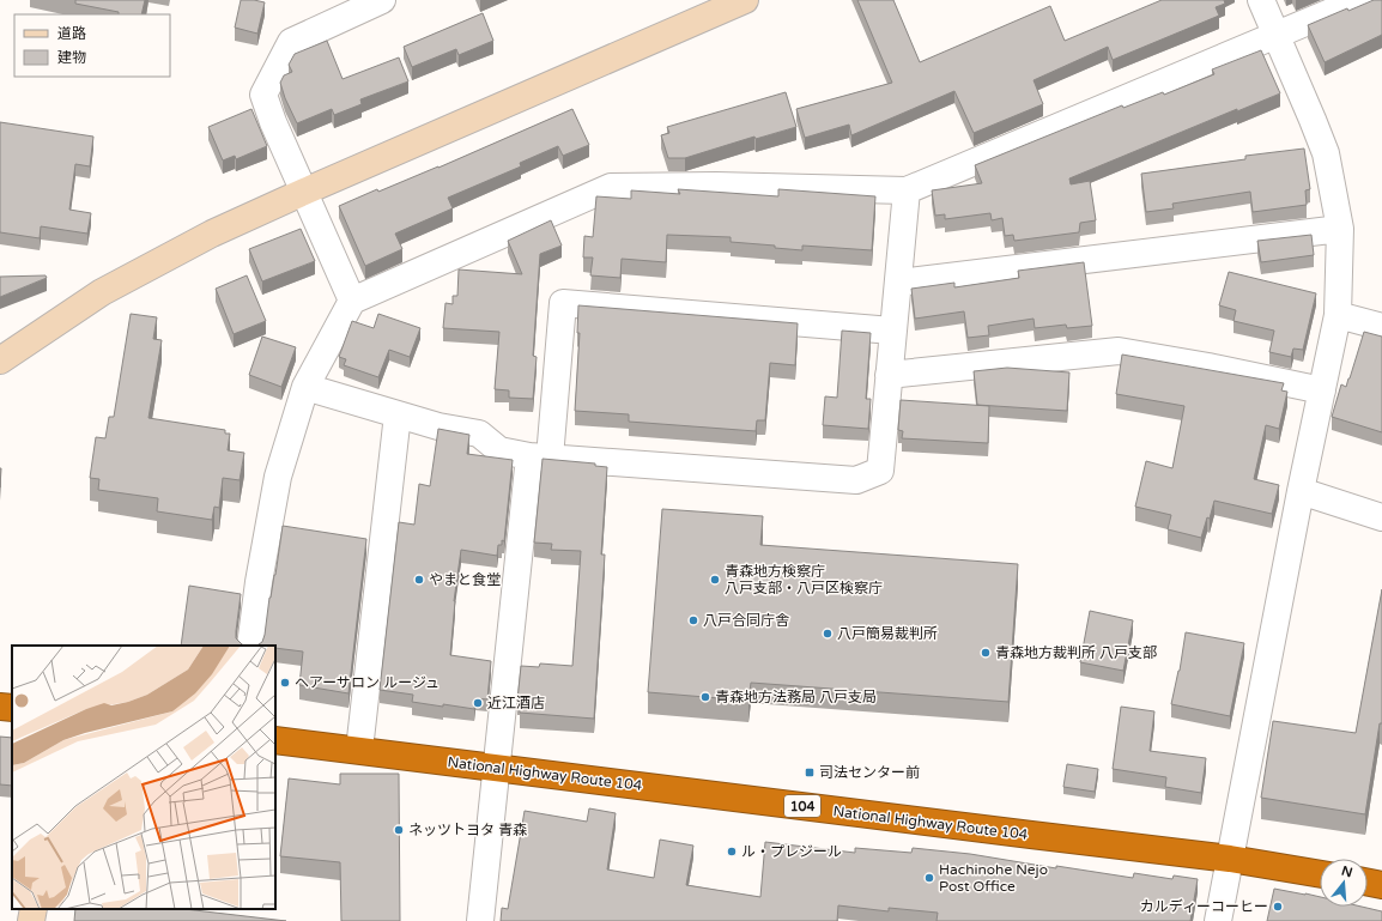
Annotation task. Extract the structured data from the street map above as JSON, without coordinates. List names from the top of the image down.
{
  "streets": {
    "highway": ["National Highway Route 104", "104"]
  },
  "places": {
    "other": [
      "やまと食堂",
      "青森地方検察庁 八戸支部・八戸区検察庁",
      "八戸合同庁舎",
      "八戸簡易裁判所",
      "青森地方裁判所 八戸支部",
      "ヘアーサロン ルージュ",
      "青森地方法務局 八戸支局",
      "近江酒店",
      "ネッツトヨタ 青森",
      "ル・プレジール",
      "Hachinohe Nejo Post Office",
      "カルディーコーヒー"
    ],
    "transit": ["司法センター前"]
  },
  "legend": ["道路", "建物"],
  "north": "top"
}
